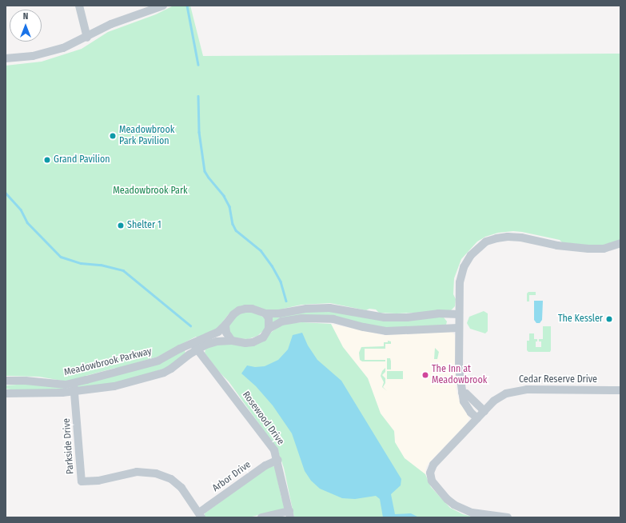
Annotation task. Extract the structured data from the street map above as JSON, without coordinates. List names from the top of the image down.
{
  "streets": {
    "street": [
      "Meadowbrook Parkway",
      "Cedar Reserve Drive",
      "Rosewood Drive",
      "Parkside Drive",
      "Arbor Drive"
    ]
  },
  "crossings": [
    ["Meadowbrook Parkway", "Rosewood Drive"],
    ["Meadowbrook Parkway", "Parkside Drive"],
    ["Rosewood Drive", "Arbor Drive"],
    ["Parkside Drive", "Arbor Drive"]
  ],
  "parks": ["Meadowbrook Park"],
  "places": [
    "Meadowbrook Park Pavilion",
    "Grand Pavilion",
    "Shelter 1",
    "The Kessler",
    "The Inn at Meadowbrook"
  ],
  "north": "top"
}
